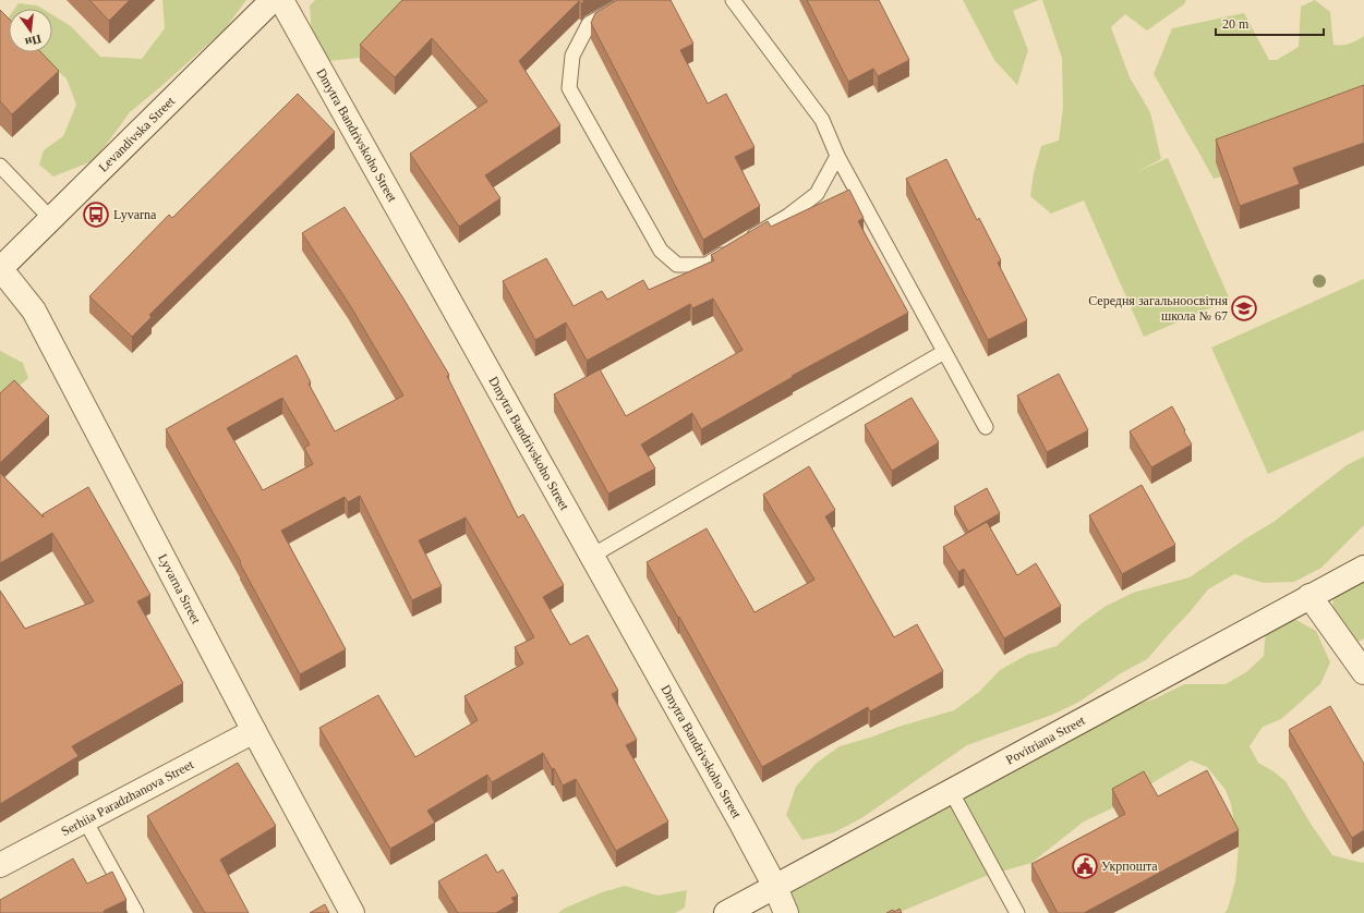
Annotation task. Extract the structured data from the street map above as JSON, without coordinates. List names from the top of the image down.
{
  "streets": {
    "street": [
      "Levandivska Street",
      "Dmytra Bandrivskoho Street",
      "Lyvarna Street",
      "Povitriana Street",
      "Serhiia Paradzhanova Street"
    ]
  },
  "crossings": [
    ["Levandivska Street", "Lyvarna Street"],
    ["Dmytra Bandrivskoho Street", "Povitriana Street"],
    ["Lyvarna Street", "Serhiia Paradzhanova Street"]
  ],
  "places": {
    "bus stop": ["Lyvarna"],
    "school or university": ["Середня загальноосвітня школа № 67"],
    "public building": ["Укрпошта"]
  },
  "scale_bar": "20 m",
  "north": "bottom"
}
